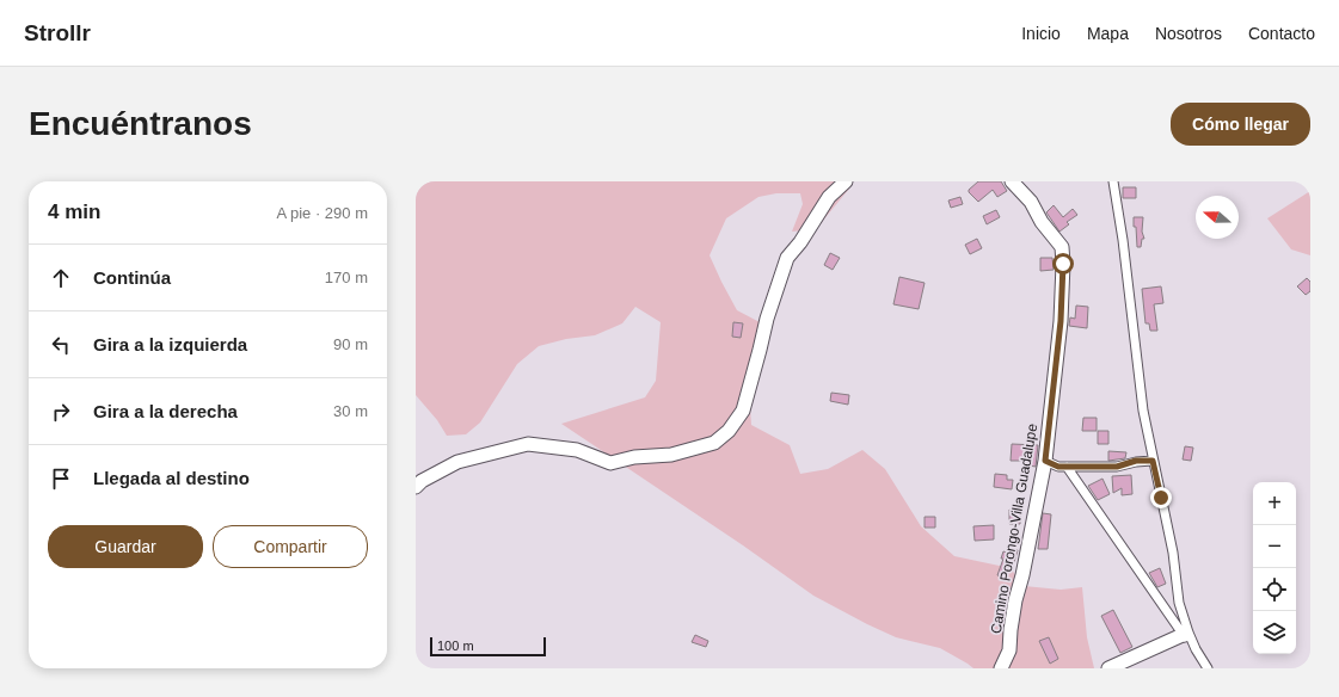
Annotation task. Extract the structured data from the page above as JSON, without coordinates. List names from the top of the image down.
{
  "streets": {
    "main road": ["Camino Porongo-Villa Guadalupe"]
  },
  "scale_bar": "100 m",
  "north": "left",
  "page": {
    "header": "Strollr",
    "nav": [
      "Inicio",
      "Mapa",
      "Nosotros",
      "Contacto"
    ],
    "buttons": [
      "Cómo llegar",
      ["Guardar", "Compartir"]
    ],
    "title": "Encuéntranos",
    "heading": ["4 min", "A pie · 290 m"],
    "list": [
      ["Continúa", "170 m"],
      ["Gira a la izquierda", "90 m"],
      ["Gira a la derecha", "30 m"],
      "Llegada al destino"
    ],
    "map_buttons": ["+", "−"],
    "scale": "100 m"
  }
}
